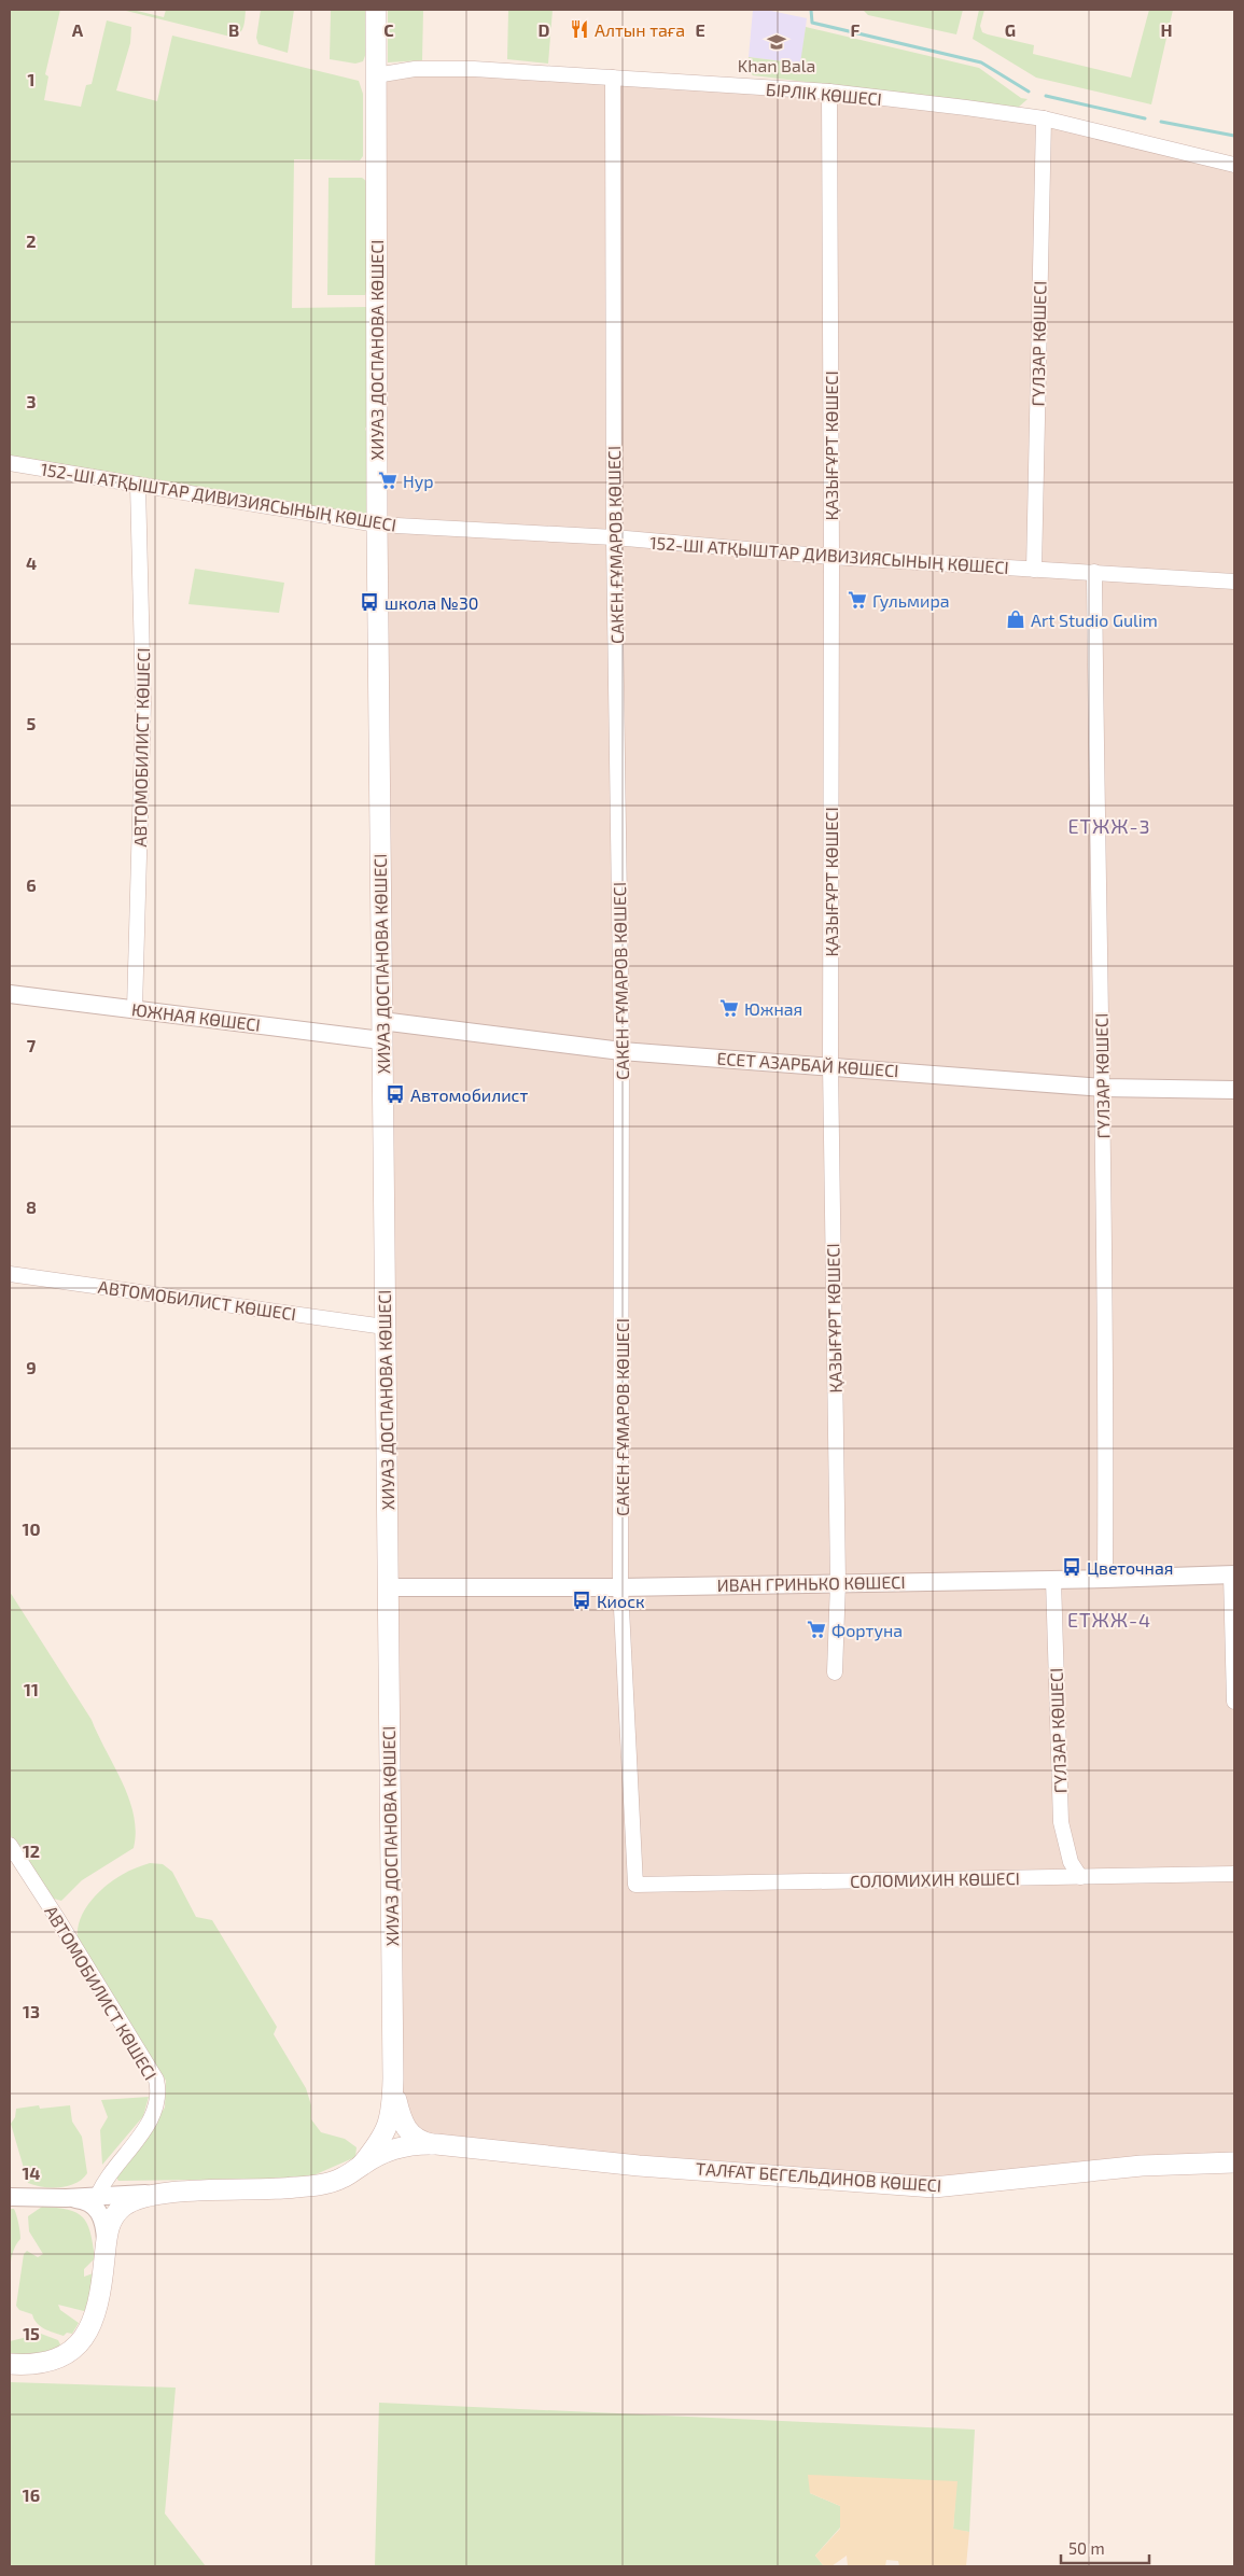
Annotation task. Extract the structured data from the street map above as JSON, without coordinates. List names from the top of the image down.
{
  "streets": {
    "main road": ["ХИУАЗ ДОСПАНОВА КӨШЕСІ", "ТАЛҒАТ БЕГЕЛЬДИНОВ КӨШЕСІ"],
    "street": [
      "БІРЛІК КӨШЕСІ",
      "ГҮЛЗАР КӨШЕСІ",
      "ҚАЗЫҒҰРТ КӨШЕСІ",
      "152-ШІ АТҚЫШТАР ДИВИЗИЯСЫНЫҢ КӨШЕСІ",
      "САКЕН ҒҰМАРОВ КӨШЕСІ",
      "АВТОМОБИЛИСТ КӨШЕСІ",
      "ЮЖНАЯ КӨШЕСІ",
      "ЕСЕТ АЗАРБАЙ КӨШЕСІ",
      "ИВАН ГРИНЬКО КӨШЕСІ",
      "СОЛОМИХИН КӨШЕСІ"
    ]
  },
  "crossings": [
    ["БІРЛІК КӨШЕСІ", "ГҮЛЗАР КӨШЕСІ"],
    ["БІРЛІК КӨШЕСІ", "ХИУАЗ ДОСПАНОВА КӨШЕСІ"],
    ["БІРЛІК КӨШЕСІ", "ҚАЗЫҒҰРТ КӨШЕСІ"],
    ["БІРЛІК КӨШЕСІ", "САКЕН ҒҰМАРОВ КӨШЕСІ"],
    ["ГҮЛЗАР КӨШЕСІ", "152-ШІ АТҚЫШТАР ДИВИЗИЯСЫНЫҢ КӨШЕСІ"],
    ["ГҮЛЗАР КӨШЕСІ", "ЕСЕТ АЗАРБАЙ КӨШЕСІ"],
    ["ГҮЛЗАР КӨШЕСІ", "ИВАН ГРИНЬКО КӨШЕСІ"],
    ["ГҮЛЗАР КӨШЕСІ", "СОЛОМИХИН КӨШЕСІ"],
    ["ХИУАЗ ДОСПАНОВА КӨШЕСІ", "152-ШІ АТҚЫШТАР ДИВИЗИЯСЫНЫҢ КӨШЕСІ"],
    ["ХИУАЗ ДОСПАНОВА КӨШЕСІ", "АВТОМОБИЛИСТ КӨШЕСІ"],
    ["ХИУАЗ ДОСПАНОВА КӨШЕСІ", "ЮЖНАЯ КӨШЕСІ"],
    ["ХИУАЗ ДОСПАНОВА КӨШЕСІ", "ЕСЕТ АЗАРБАЙ КӨШЕСІ"],
    ["ХИУАЗ ДОСПАНОВА КӨШЕСІ", "ИВАН ГРИНЬКО КӨШЕСІ"],
    ["ҚАЗЫҒҰРТ КӨШЕСІ", "152-ШІ АТҚЫШТАР ДИВИЗИЯСЫНЫҢ КӨШЕСІ"],
    ["ҚАЗЫҒҰРТ КӨШЕСІ", "ЕСЕТ АЗАРБАЙ КӨШЕСІ"],
    ["ҚАЗЫҒҰРТ КӨШЕСІ", "ИВАН ГРИНЬКО КӨШЕСІ"],
    ["152-ШІ АТҚЫШТАР ДИВИЗИЯСЫНЫҢ КӨШЕСІ", "САКЕН ҒҰМАРОВ КӨШЕСІ"],
    ["152-ШІ АТҚЫШТАР ДИВИЗИЯСЫНЫҢ КӨШЕСІ", "АВТОМОБИЛИСТ КӨШЕСІ"],
    ["САКЕН ҒҰМАРОВ КӨШЕСІ", "ЕСЕТ АЗАРБАЙ КӨШЕСІ"],
    ["САКЕН ҒҰМАРОВ КӨШЕСІ", "ИВАН ГРИНЬКО КӨШЕСІ"],
    ["САКЕН ҒҰМАРОВ КӨШЕСІ", "СОЛОМИХИН КӨШЕСІ"],
    ["АВТОМОБИЛИСТ КӨШЕСІ", "ЮЖНАЯ КӨШЕСІ"],
    ["ЮЖНАЯ КӨШЕСІ", "ЕСЕТ АЗАРБАЙ КӨШЕСІ"]
  ],
  "districts": ["ЕТЖЖ-3", "ЕТЖЖ-4"],
  "places": {
    "restaurant": ["Алтын таға"],
    "school or university": ["Khan Bala"],
    "supermarket": [
      "Нур",
      "Гульмира",
      "Южная",
      "Фортуна"
    ],
    "bus stop": [
      "школа №30",
      "Автомобилист",
      "Цветочная",
      "Киоск"
    ],
    "shop": ["Art Studio Gulim"]
  },
  "scale_bar": "50 m",
  "grid": {
    "columns": [
      "A",
      "B",
      "C",
      "D",
      "E",
      "F",
      "G",
      "H"
    ],
    "rows": [
      "1",
      "2",
      "3",
      "4",
      "5",
      "6",
      "7",
      "8",
      "9",
      "10",
      "11",
      "12",
      "13",
      "14",
      "15",
      "16"
    ]
  }
}
